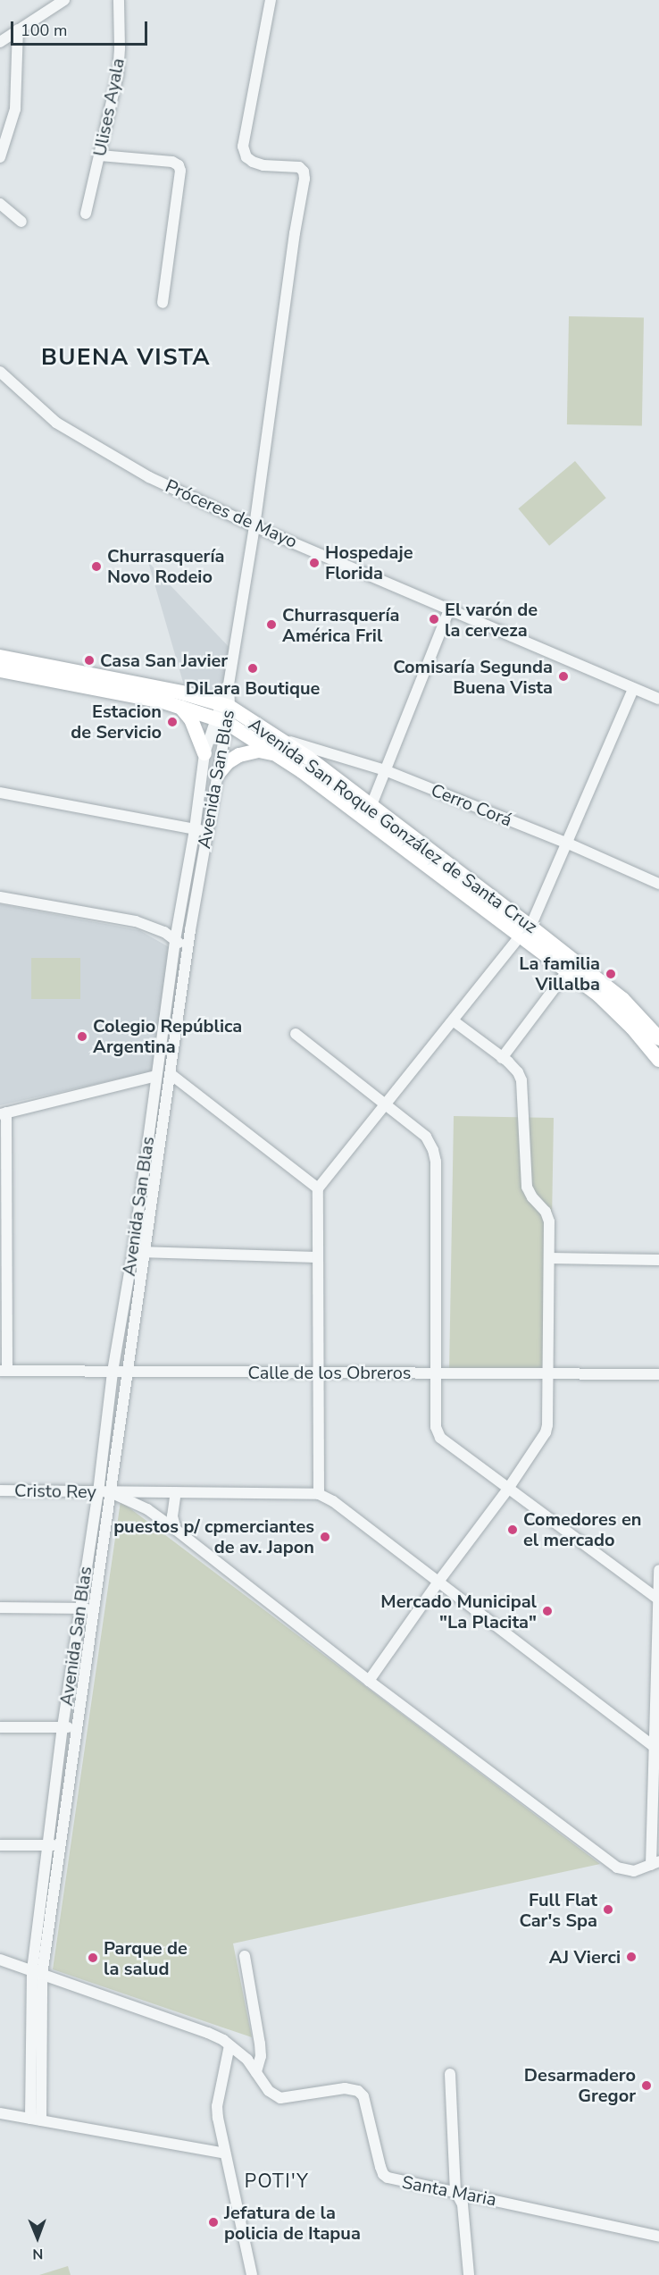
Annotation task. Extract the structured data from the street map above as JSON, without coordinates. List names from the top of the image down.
{
  "streets": {
    "highway": ["Avenida San Roque González de Santa Cruz"],
    "street": [
      "Ulises Ayala",
      "Próceres de Mayo",
      "Avenida San Blas",
      "Cerro Corá",
      "Calle de los Obreros",
      "Cristo Rey",
      "Santa Maria"
    ]
  },
  "crossings": [
    ["Próceres de Mayo", "Avenida San Blas"],
    ["Avenida San Blas", "Avenida San Roque González de Santa Cruz"],
    ["Avenida San Blas", "Calle de los Obreros"],
    ["Avenida San Blas", "Cristo Rey"],
    ["Avenida San Blas", "Santa Maria"],
    ["Cerro Corá", "Avenida San Roque González de Santa Cruz"]
  ],
  "districts": ["BUENA VISTA", "POTI'Y"],
  "places": [
    "Hospedaje Florida",
    "Churrasquería Novo Rodeio",
    "El varón de la cerveza",
    "Churrasquería América Fril",
    "Casa San Javier",
    "DiLara Boutique",
    "Comisaría Segunda Buena Vista",
    "Estacion de Servicio",
    "La familia Villalba",
    "Colegio República Argentina",
    "Comedores en el mercado",
    "puestos p/ cpmerciantes de av. Japon",
    "Mercado Municipal \"La Placita\"",
    "Full Flat Car's Spa",
    "AJ Vierci",
    "Parque de la salud",
    "Desarmadero Gregor",
    "Jefatura de la policia de Itapua"
  ],
  "scale_bar": "100 m",
  "north": "bottom"
}
